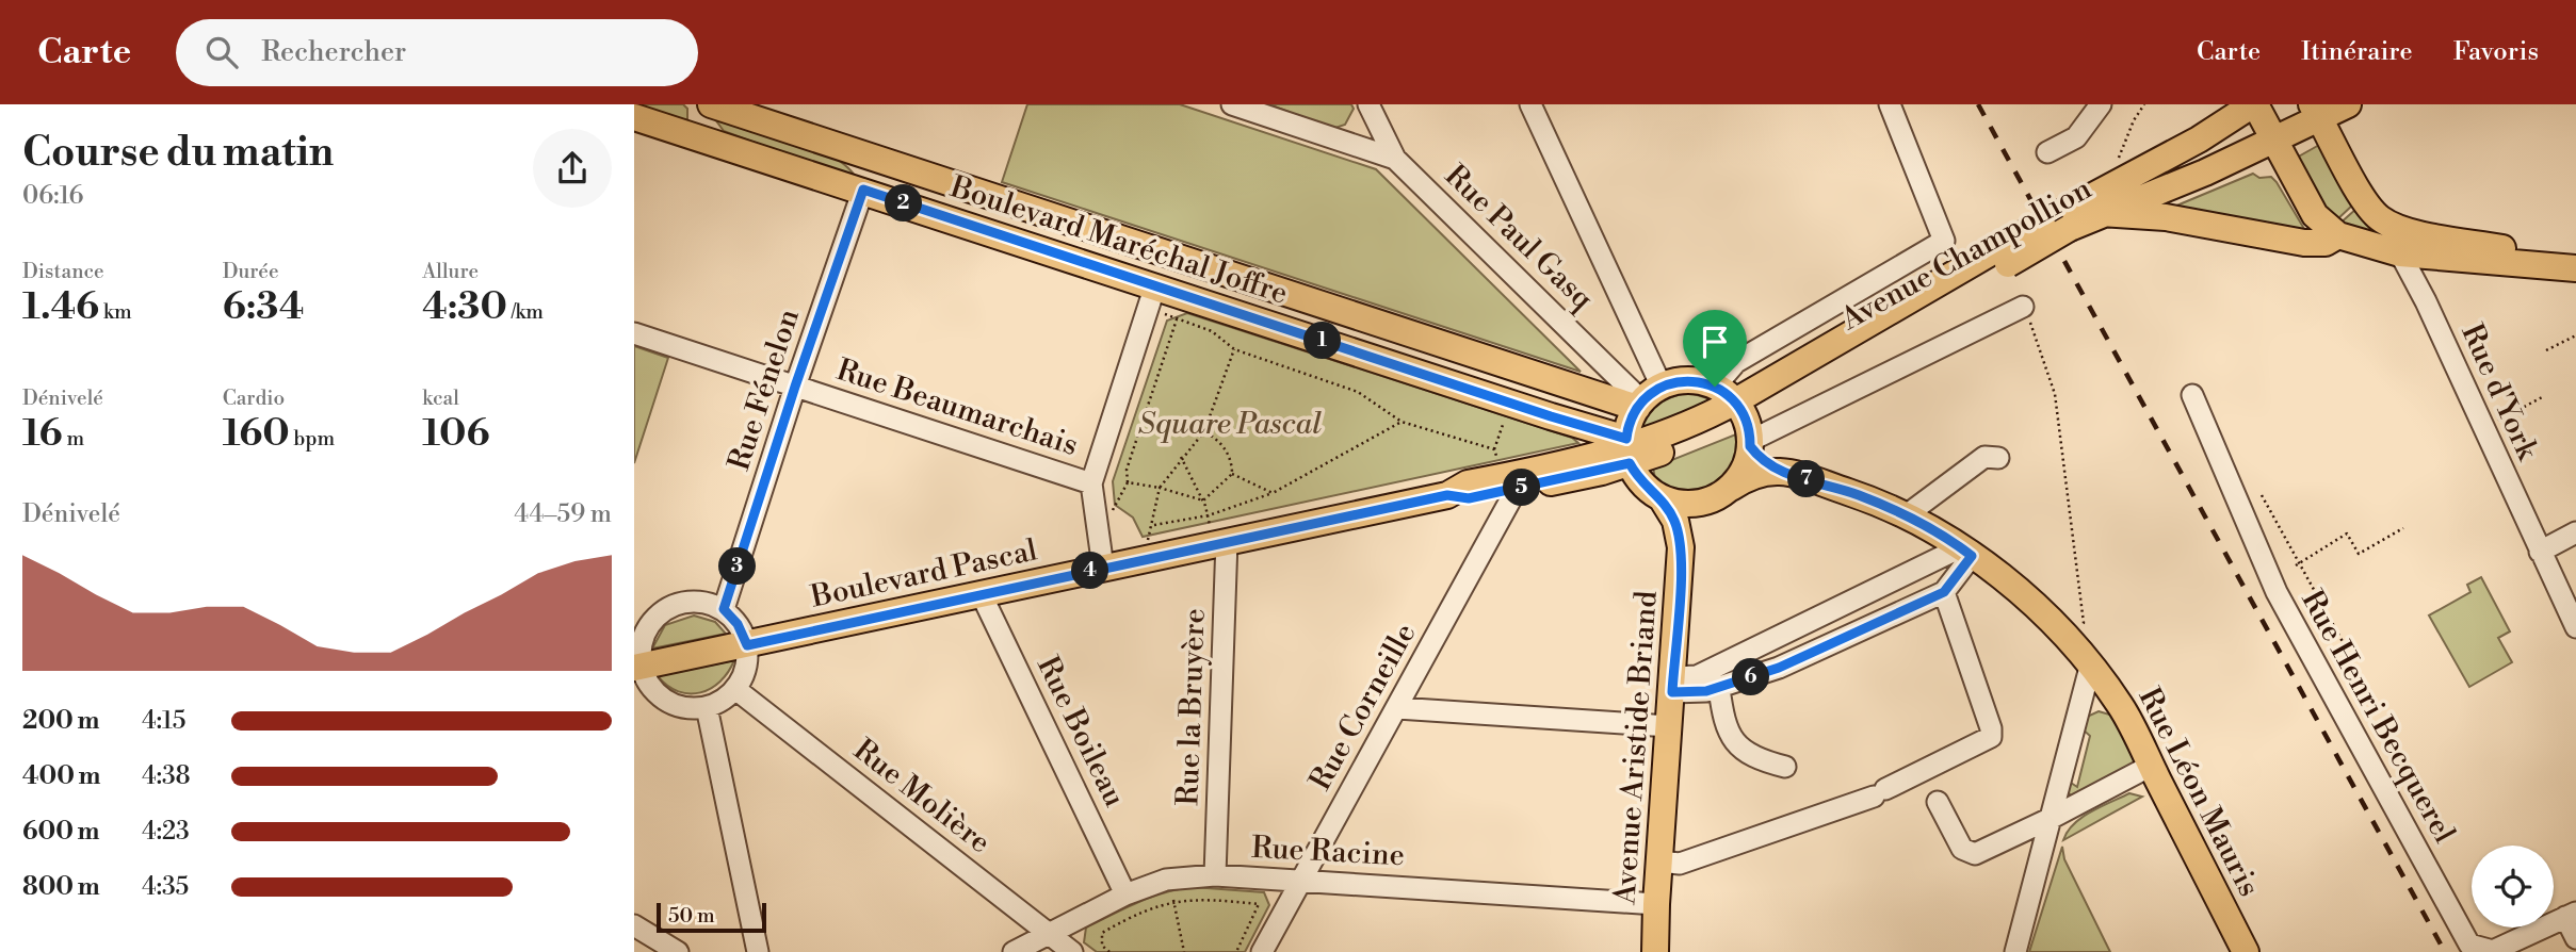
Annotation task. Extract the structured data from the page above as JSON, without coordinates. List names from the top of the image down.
{
  "streets": {
    "main road": [
      "Boulevard Maréchal Joffre",
      "Avenue Champollion",
      "Boulevard Pascal",
      "Avenue Aristide Briand",
      "Rue Léon Mauris"
    ],
    "street": [
      "Rue Paul Gasq",
      "Rue Fénelon",
      "Rue d'York",
      "Rue Beaumarchais",
      "Rue la Bruyère",
      "Rue Corneille",
      "Rue Henri Becquerel",
      "Rue Boileau",
      "Rue Molière",
      "Rue Racine"
    ]
  },
  "crossings": [
    ["Rue Paul Gasq", "Boulevard Maréchal Joffre"],
    ["Boulevard Maréchal Joffre", "Avenue Champollion"],
    ["Boulevard Maréchal Joffre", "Rue Fénelon"],
    ["Boulevard Maréchal Joffre", "Boulevard Pascal"],
    ["Avenue Champollion", "Boulevard Pascal"],
    ["Rue Fénelon", "Rue Beaumarchais"],
    ["Boulevard Pascal", "Rue la Bruyère"],
    ["Boulevard Pascal", "Rue Corneille"],
    ["Boulevard Pascal", "Rue Boileau"],
    ["Rue la Bruyère", "Rue Racine"],
    ["Rue Corneille", "Rue Racine"],
    ["Rue Boileau", "Rue Racine"],
    ["Avenue Aristide Briand", "Rue Racine"],
    ["Rue Molière", "Rue Racine"]
  ],
  "parks": ["Square Pascal"],
  "scale_bar": "50 m",
  "page": {
    "header": "Carte",
    "search": "Rechercher",
    "nav": ["Carte", "Itinéraire", "Favoris"],
    "heading": ["Course du matin", "06:16"],
    "pins": [
      "2",
      "1",
      "7",
      "5",
      "3",
      "4",
      "6"
    ],
    "stats": [
      ["Distance", "1.46 km"],
      ["Durée", "6:34"],
      ["Allure", "4:30 /km"],
      ["Dénivelé", "16 m"],
      ["Cardio", "160 bpm"],
      ["kcal", "106"]
    ],
    "chart": ["Dénivelé", "44–59 m"],
    "list": [
      {
        "name": "200 m",
        "note": "4:15"
      },
      {
        "name": "400 m",
        "note": "4:38"
      },
      {
        "name": "600 m",
        "note": "4:23"
      },
      {
        "name": "800 m",
        "note": "4:35"
      }
    ],
    "scale": "50 m"
  }
}
